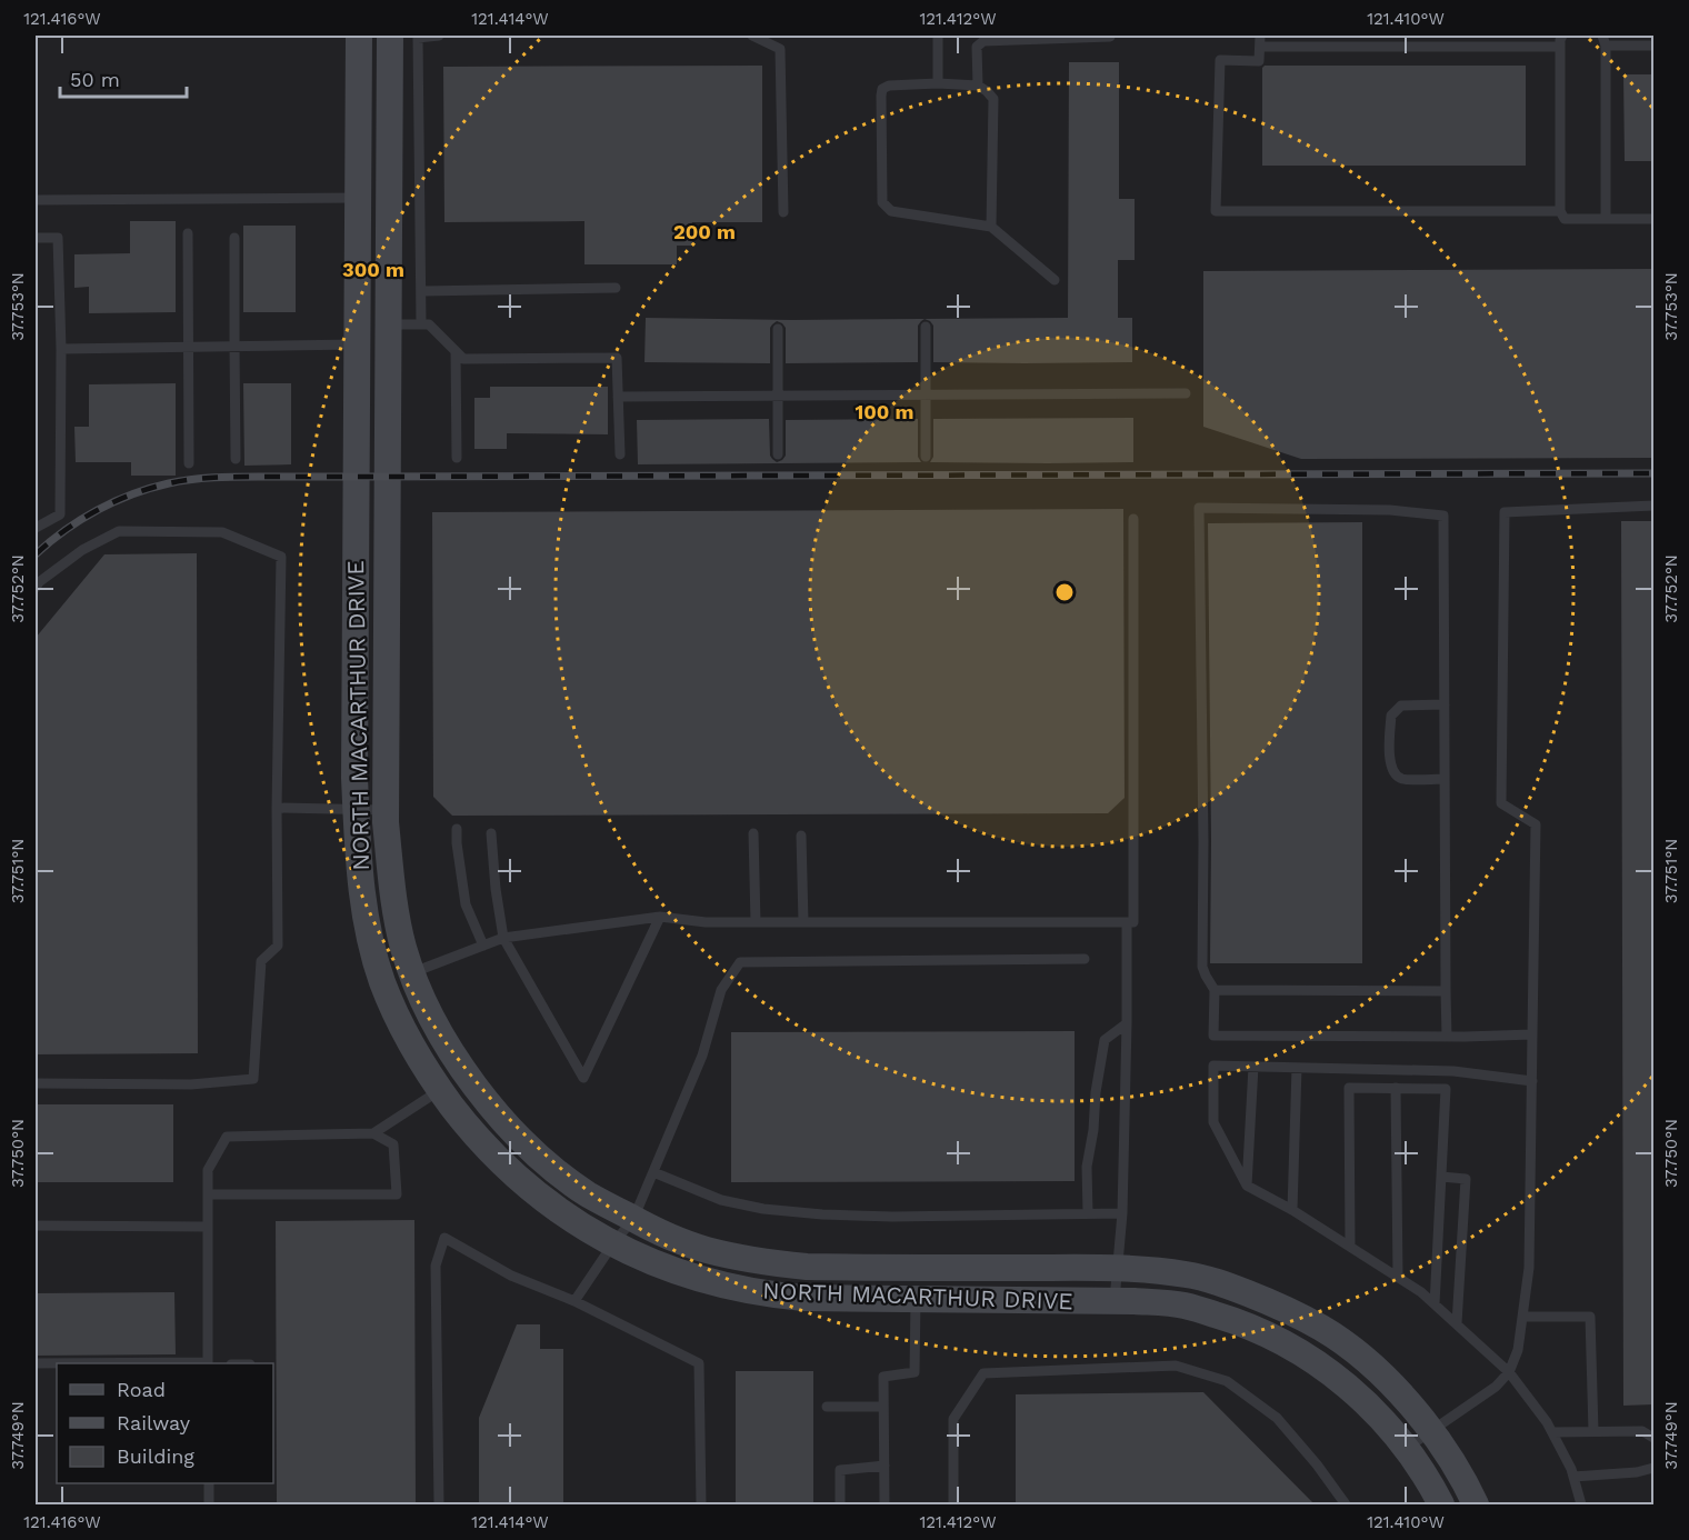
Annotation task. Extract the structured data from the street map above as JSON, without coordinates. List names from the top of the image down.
{
  "streets": {
    "main road": ["NORTH MACARTHUR DRIVE"]
  },
  "legend": ["Road", "Railway", "Building"],
  "scale_bar": "50 m",
  "coordinates": [
    "121.416°W",
    "121.414°W",
    "121.412°W",
    "121.410°W",
    "37.753°N",
    "37.752°N",
    "37.751°N",
    "37.750°N",
    "37.749°N"
  ],
  "rings": ["200 m", "300 m", "100 m"]
}
